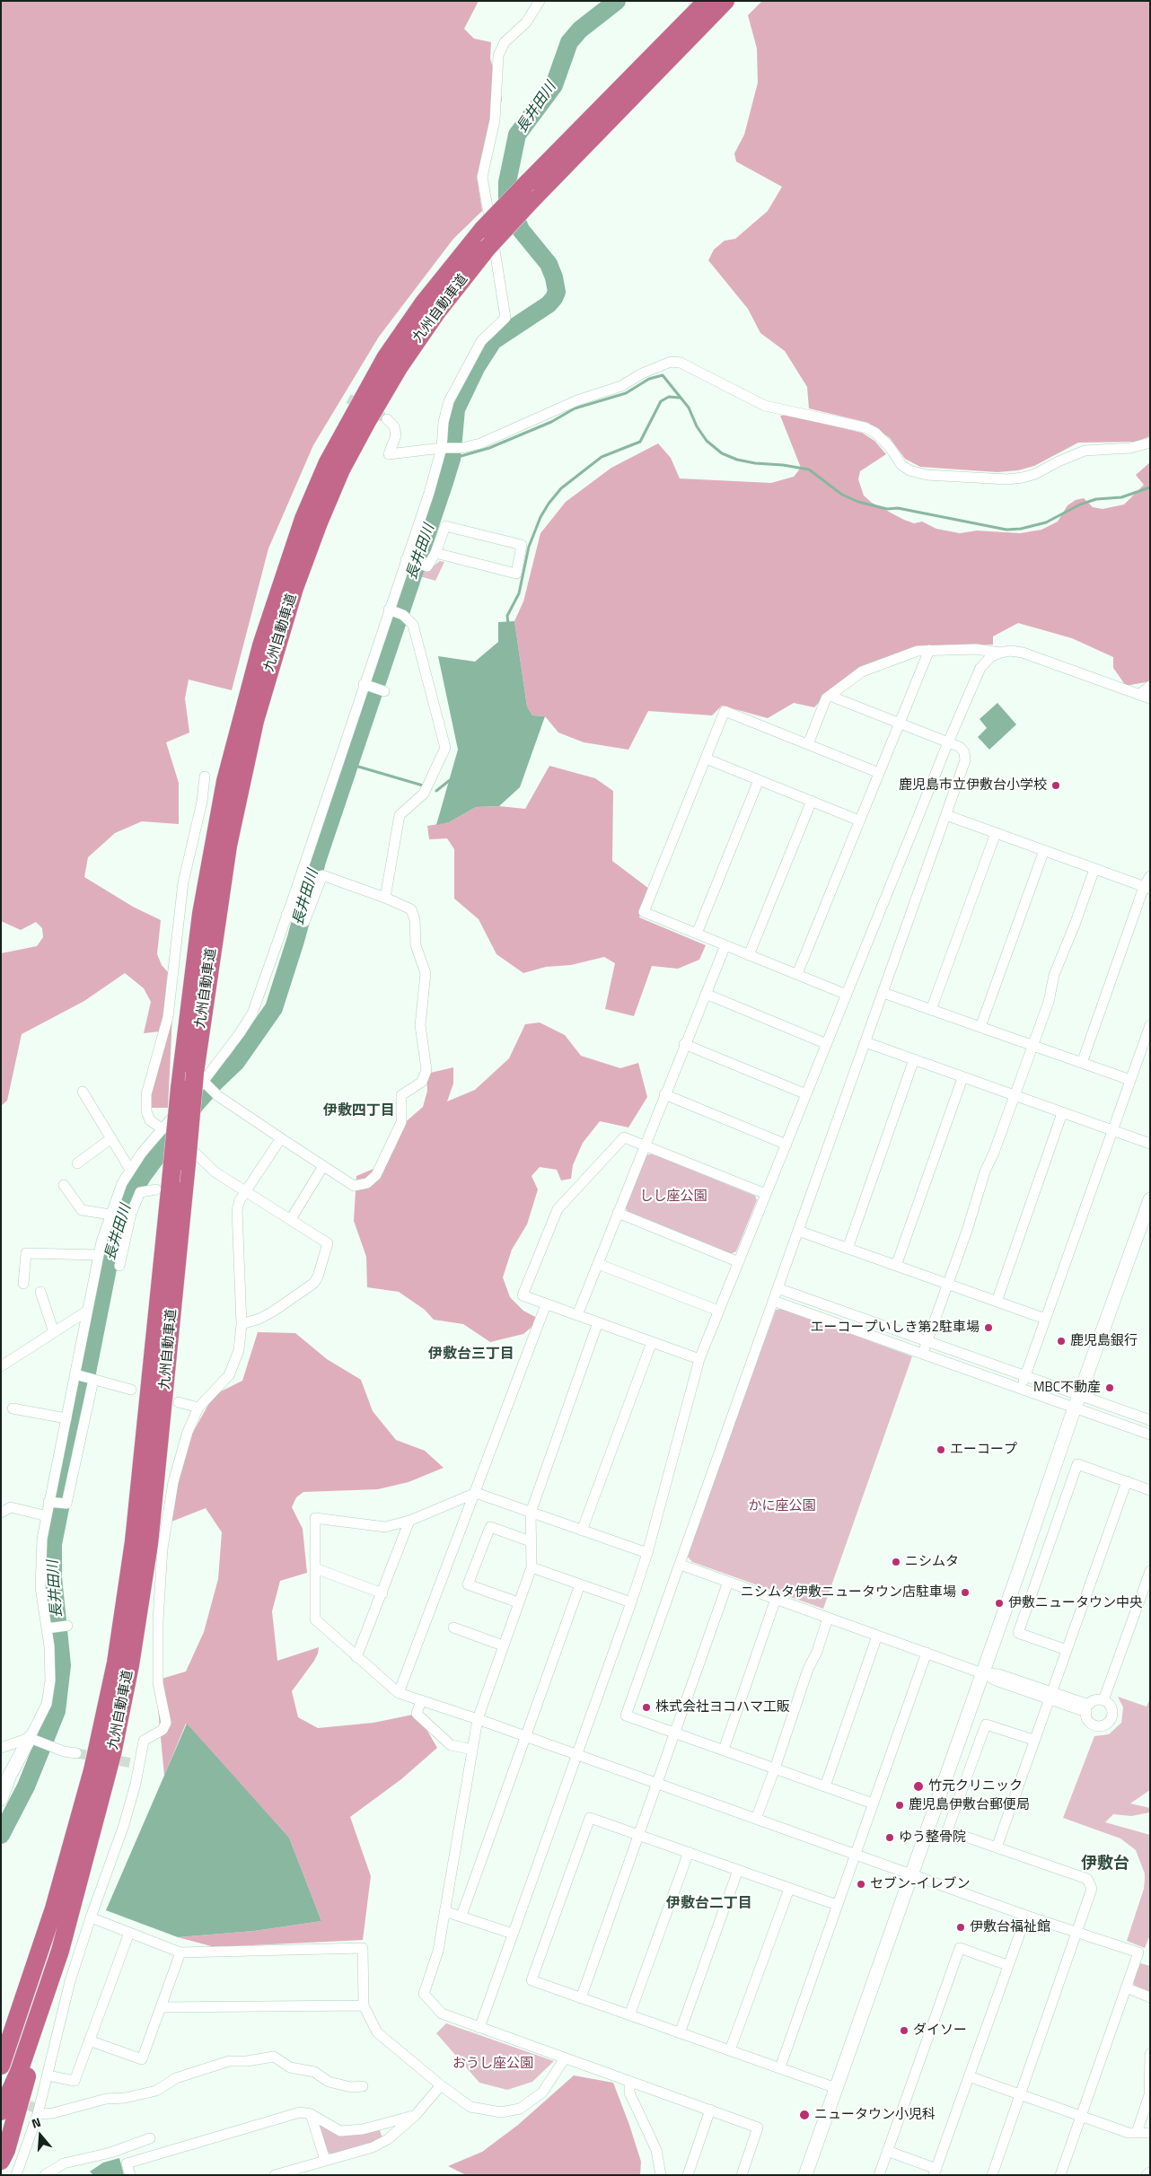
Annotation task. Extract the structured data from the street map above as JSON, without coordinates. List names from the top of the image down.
{
  "streets": {
    "highway": ["九州自動車道"]
  },
  "districts": [
    "伊敷四丁目",
    "伊敷台三丁目",
    "伊敷台",
    "伊敷台二丁目"
  ],
  "water": ["長井田川"],
  "parks": ["しし座公園", "かに座公園", "おうし座公園"],
  "places": [
    "鹿児島市立伊敷台小学校",
    "エーコープいしき第2駐車場",
    "鹿児島銀行",
    "MBC不動産",
    "エーコープ",
    "ニシムタ",
    "ニシムタ伊敷ニュータウン店駐車場",
    "伊敷ニュータウン中央",
    "株式会社ヨコハマ工販",
    "竹元クリニック",
    "鹿児島伊敷台郵便局",
    "ゆう整骨院",
    "セブン-イレブン",
    "伊敷台福祉館",
    "ダイソー",
    "ニュータウン小児科"
  ],
  "north": "top"
}
